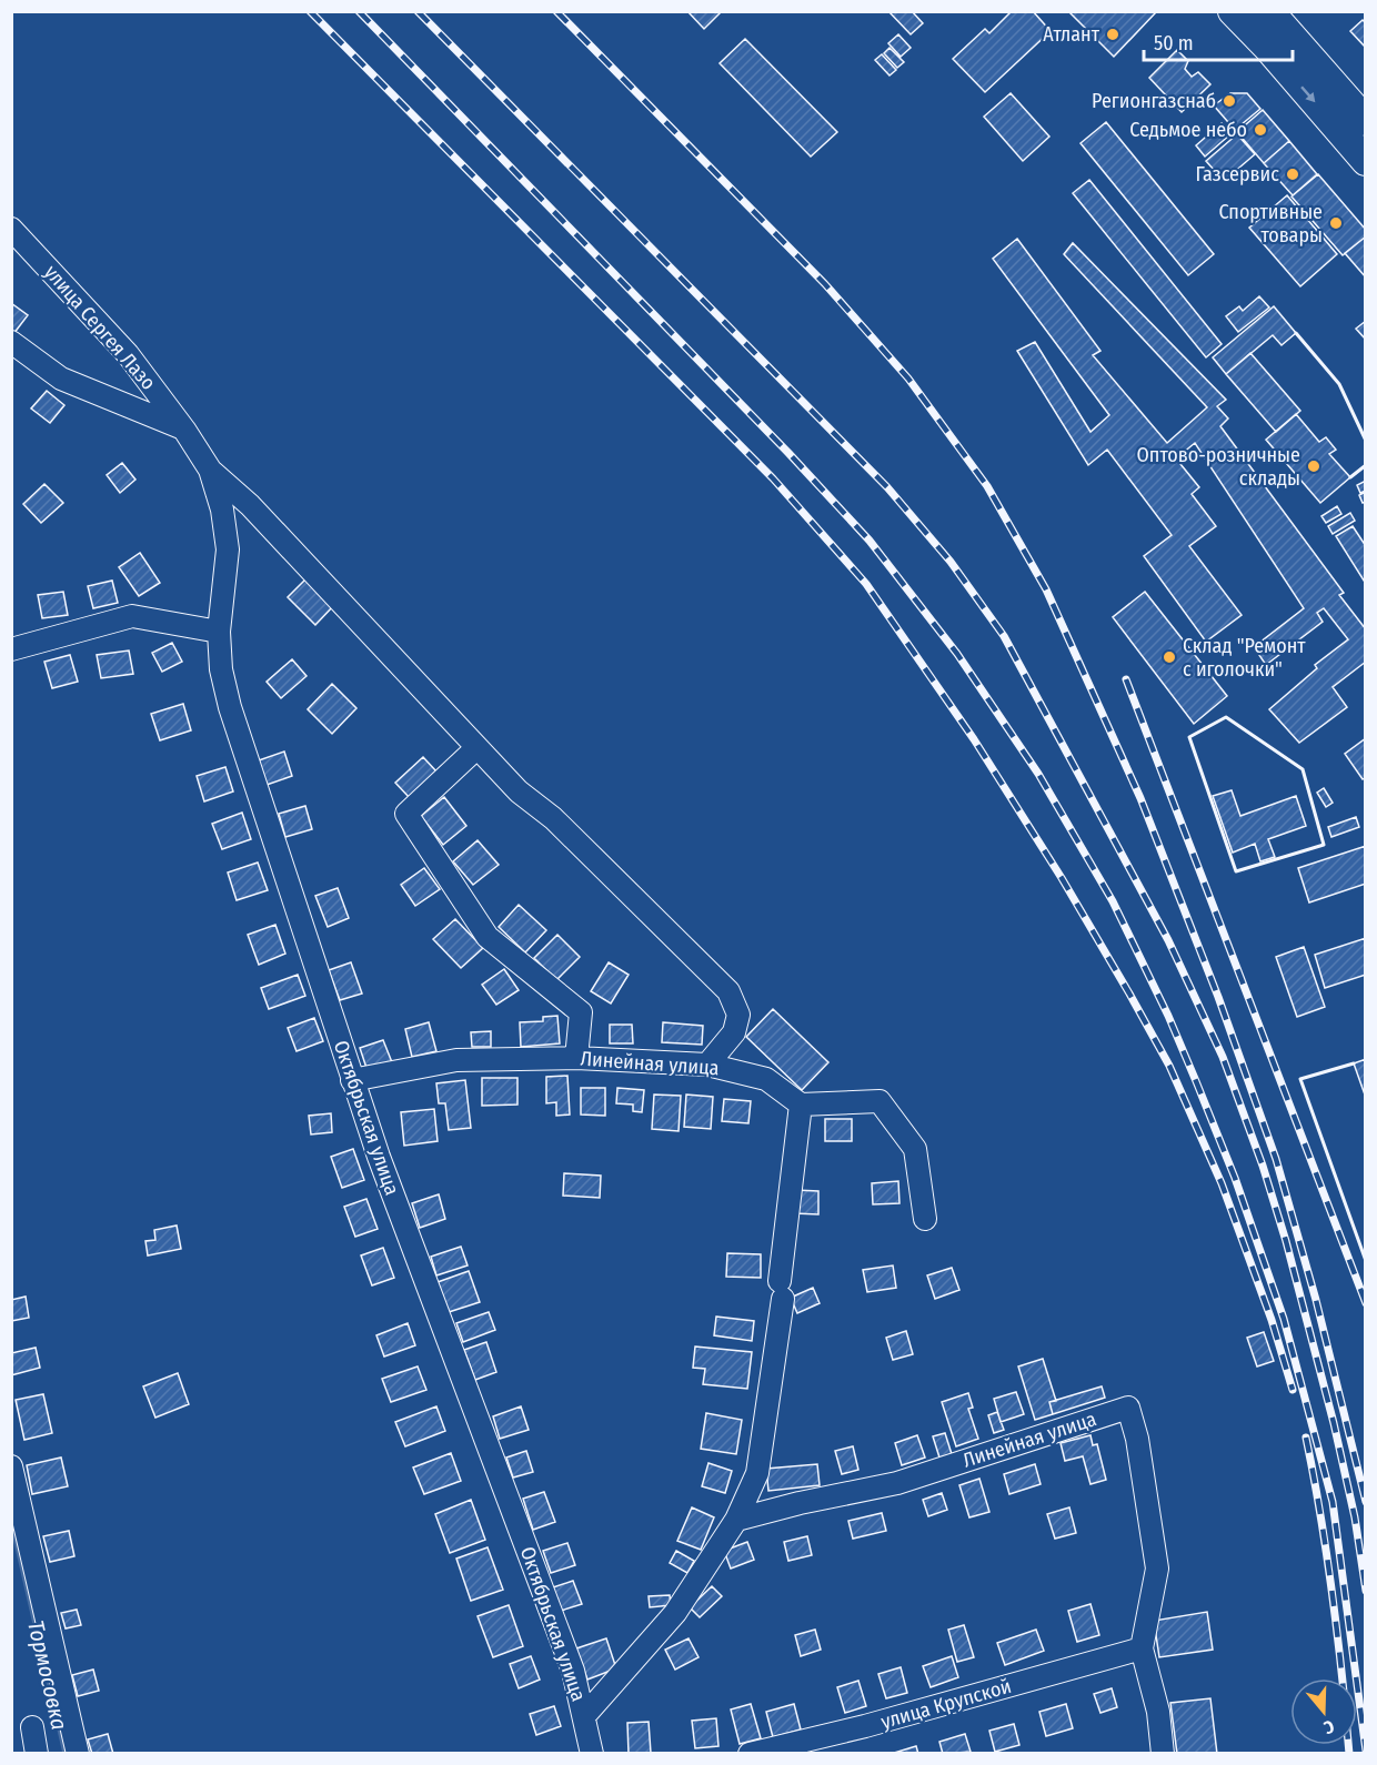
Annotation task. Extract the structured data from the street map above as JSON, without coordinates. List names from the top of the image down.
{
  "streets": {
    "street": [
      "улица Сергея Лазо",
      "Линейная улица",
      "Октябрьская улица",
      "улица Крупской"
    ]
  },
  "crossings": [
    ["улица Сергея Лазо", "Октябрьская улица"],
    ["Линейная улица", "Октябрьская улица"],
    ["Линейная улица", "улица Крупской"]
  ],
  "water": ["Тормосовка"],
  "places": [
    "Атлант",
    "Регионгазснаб",
    "Седьмое небо",
    "Газсервис",
    "Спортивные товары",
    "Оптово-розничные склады",
    "Склад \"Ремонт с иголочки\""
  ],
  "scale_bar": "50 m",
  "north": "bottom"
}
